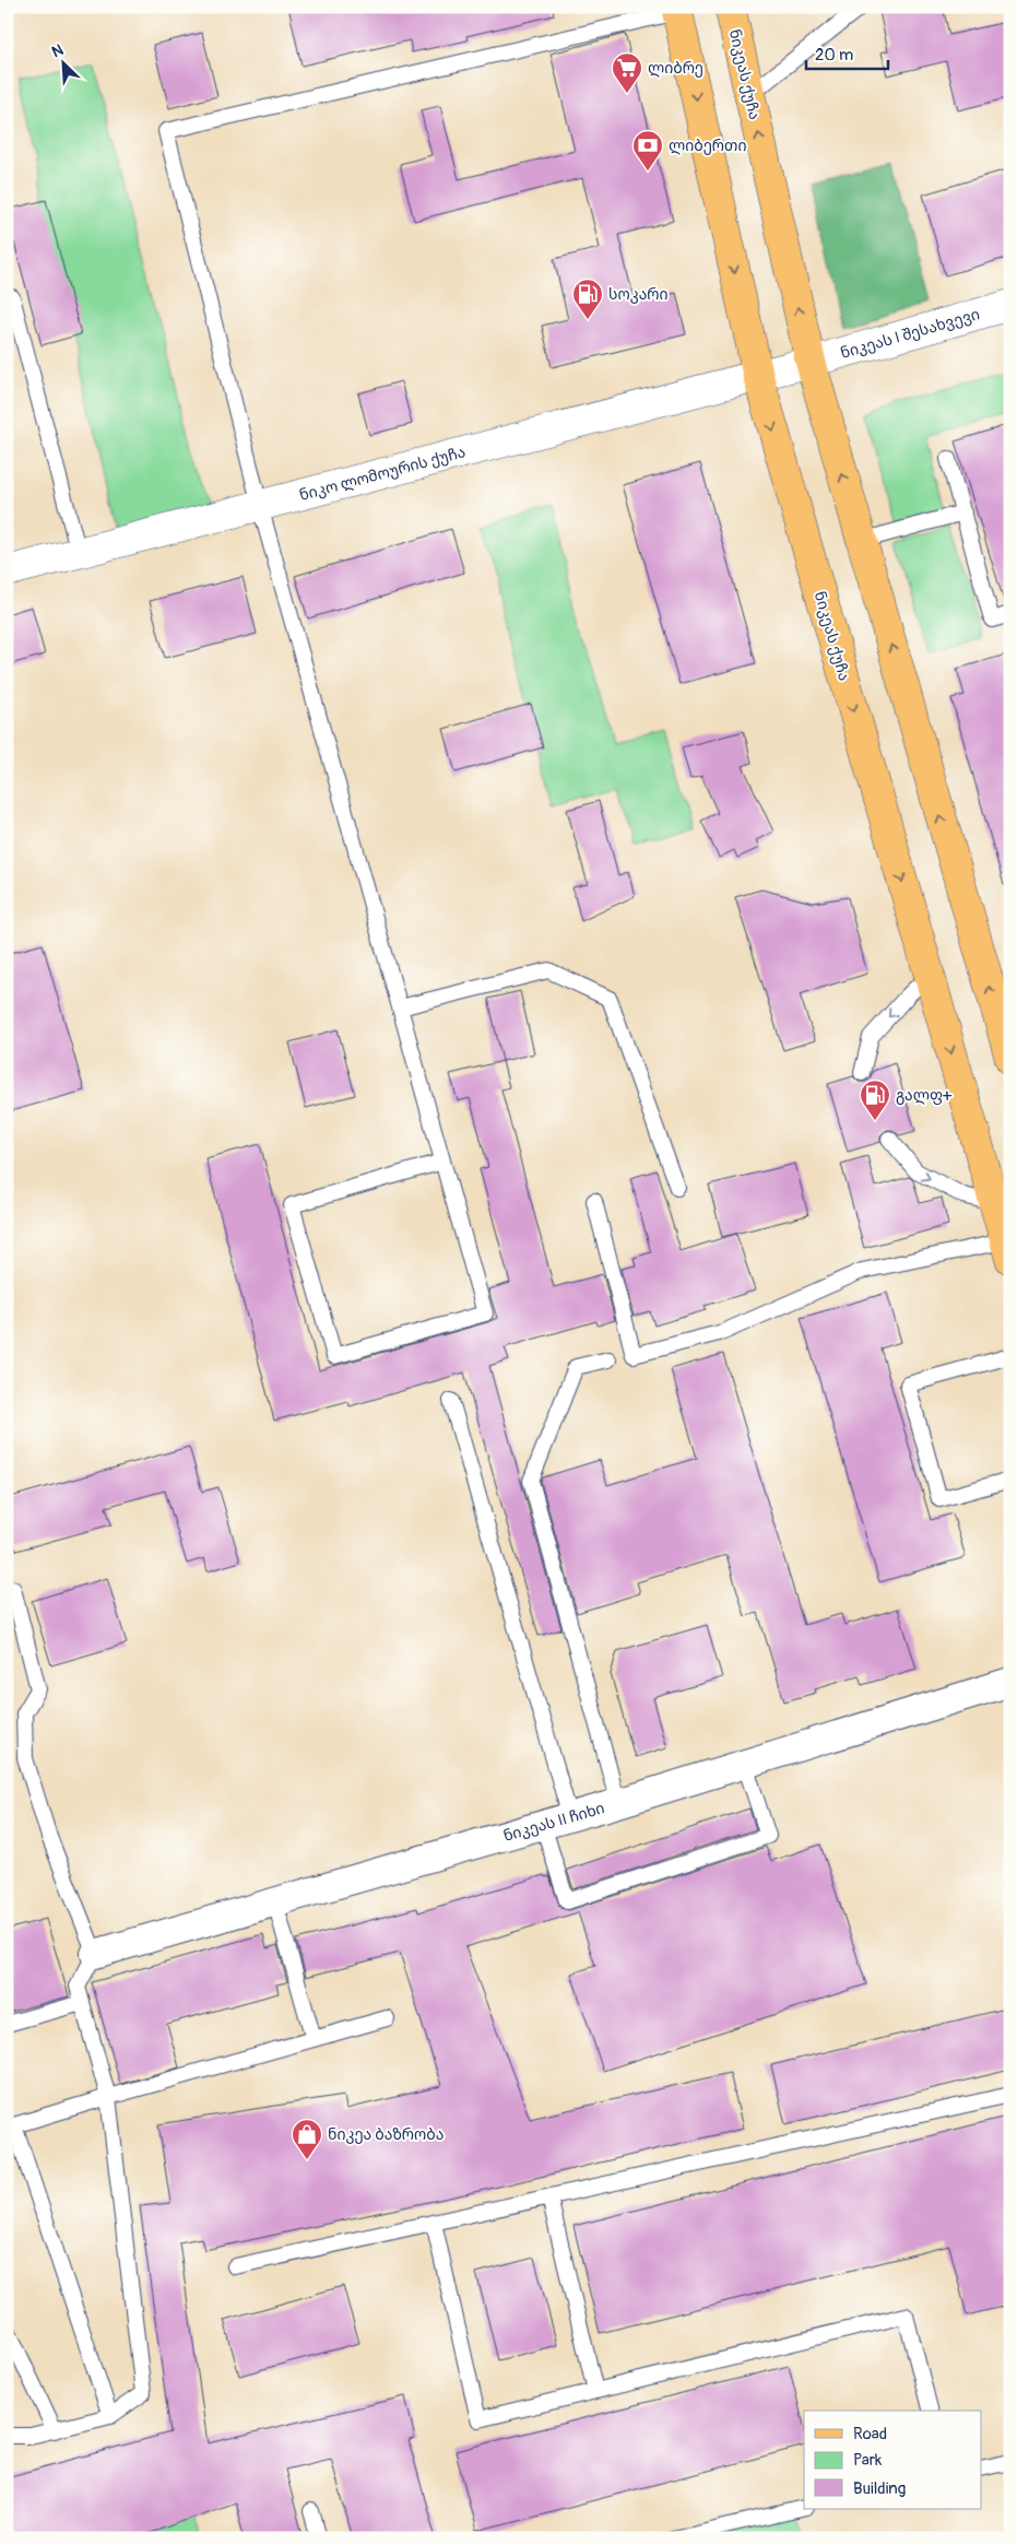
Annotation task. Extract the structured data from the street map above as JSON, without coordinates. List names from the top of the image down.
{
  "streets": {
    "main road": ["ნიკეას ქუჩა"],
    "street": ["ნიკეას I შესახვევი", "ნიკო ლომოურის ქუჩა", "ნიკეას II ჩიხი"]
  },
  "crossings": [
    ["ნიკეას ქუჩა", "ნიკეას I შესახვევი"],
    ["ნიკეას ქუჩა", "ნიკო ლომოურის ქუჩა"],
    ["ნიკეას I შესახვევი", "ნიკო ლომოურის ქუჩა"]
  ],
  "places": {
    "supermarket": ["ლიბრე"],
    "bank": ["ლიბერთი"],
    "fuel station": ["სოკარი", "გალფ+"],
    "shop": ["ნიკეა ბაზრობა"]
  },
  "legend": ["Road", "Park", "Building"],
  "scale_bar": "20 m",
  "north": "top left"
}
